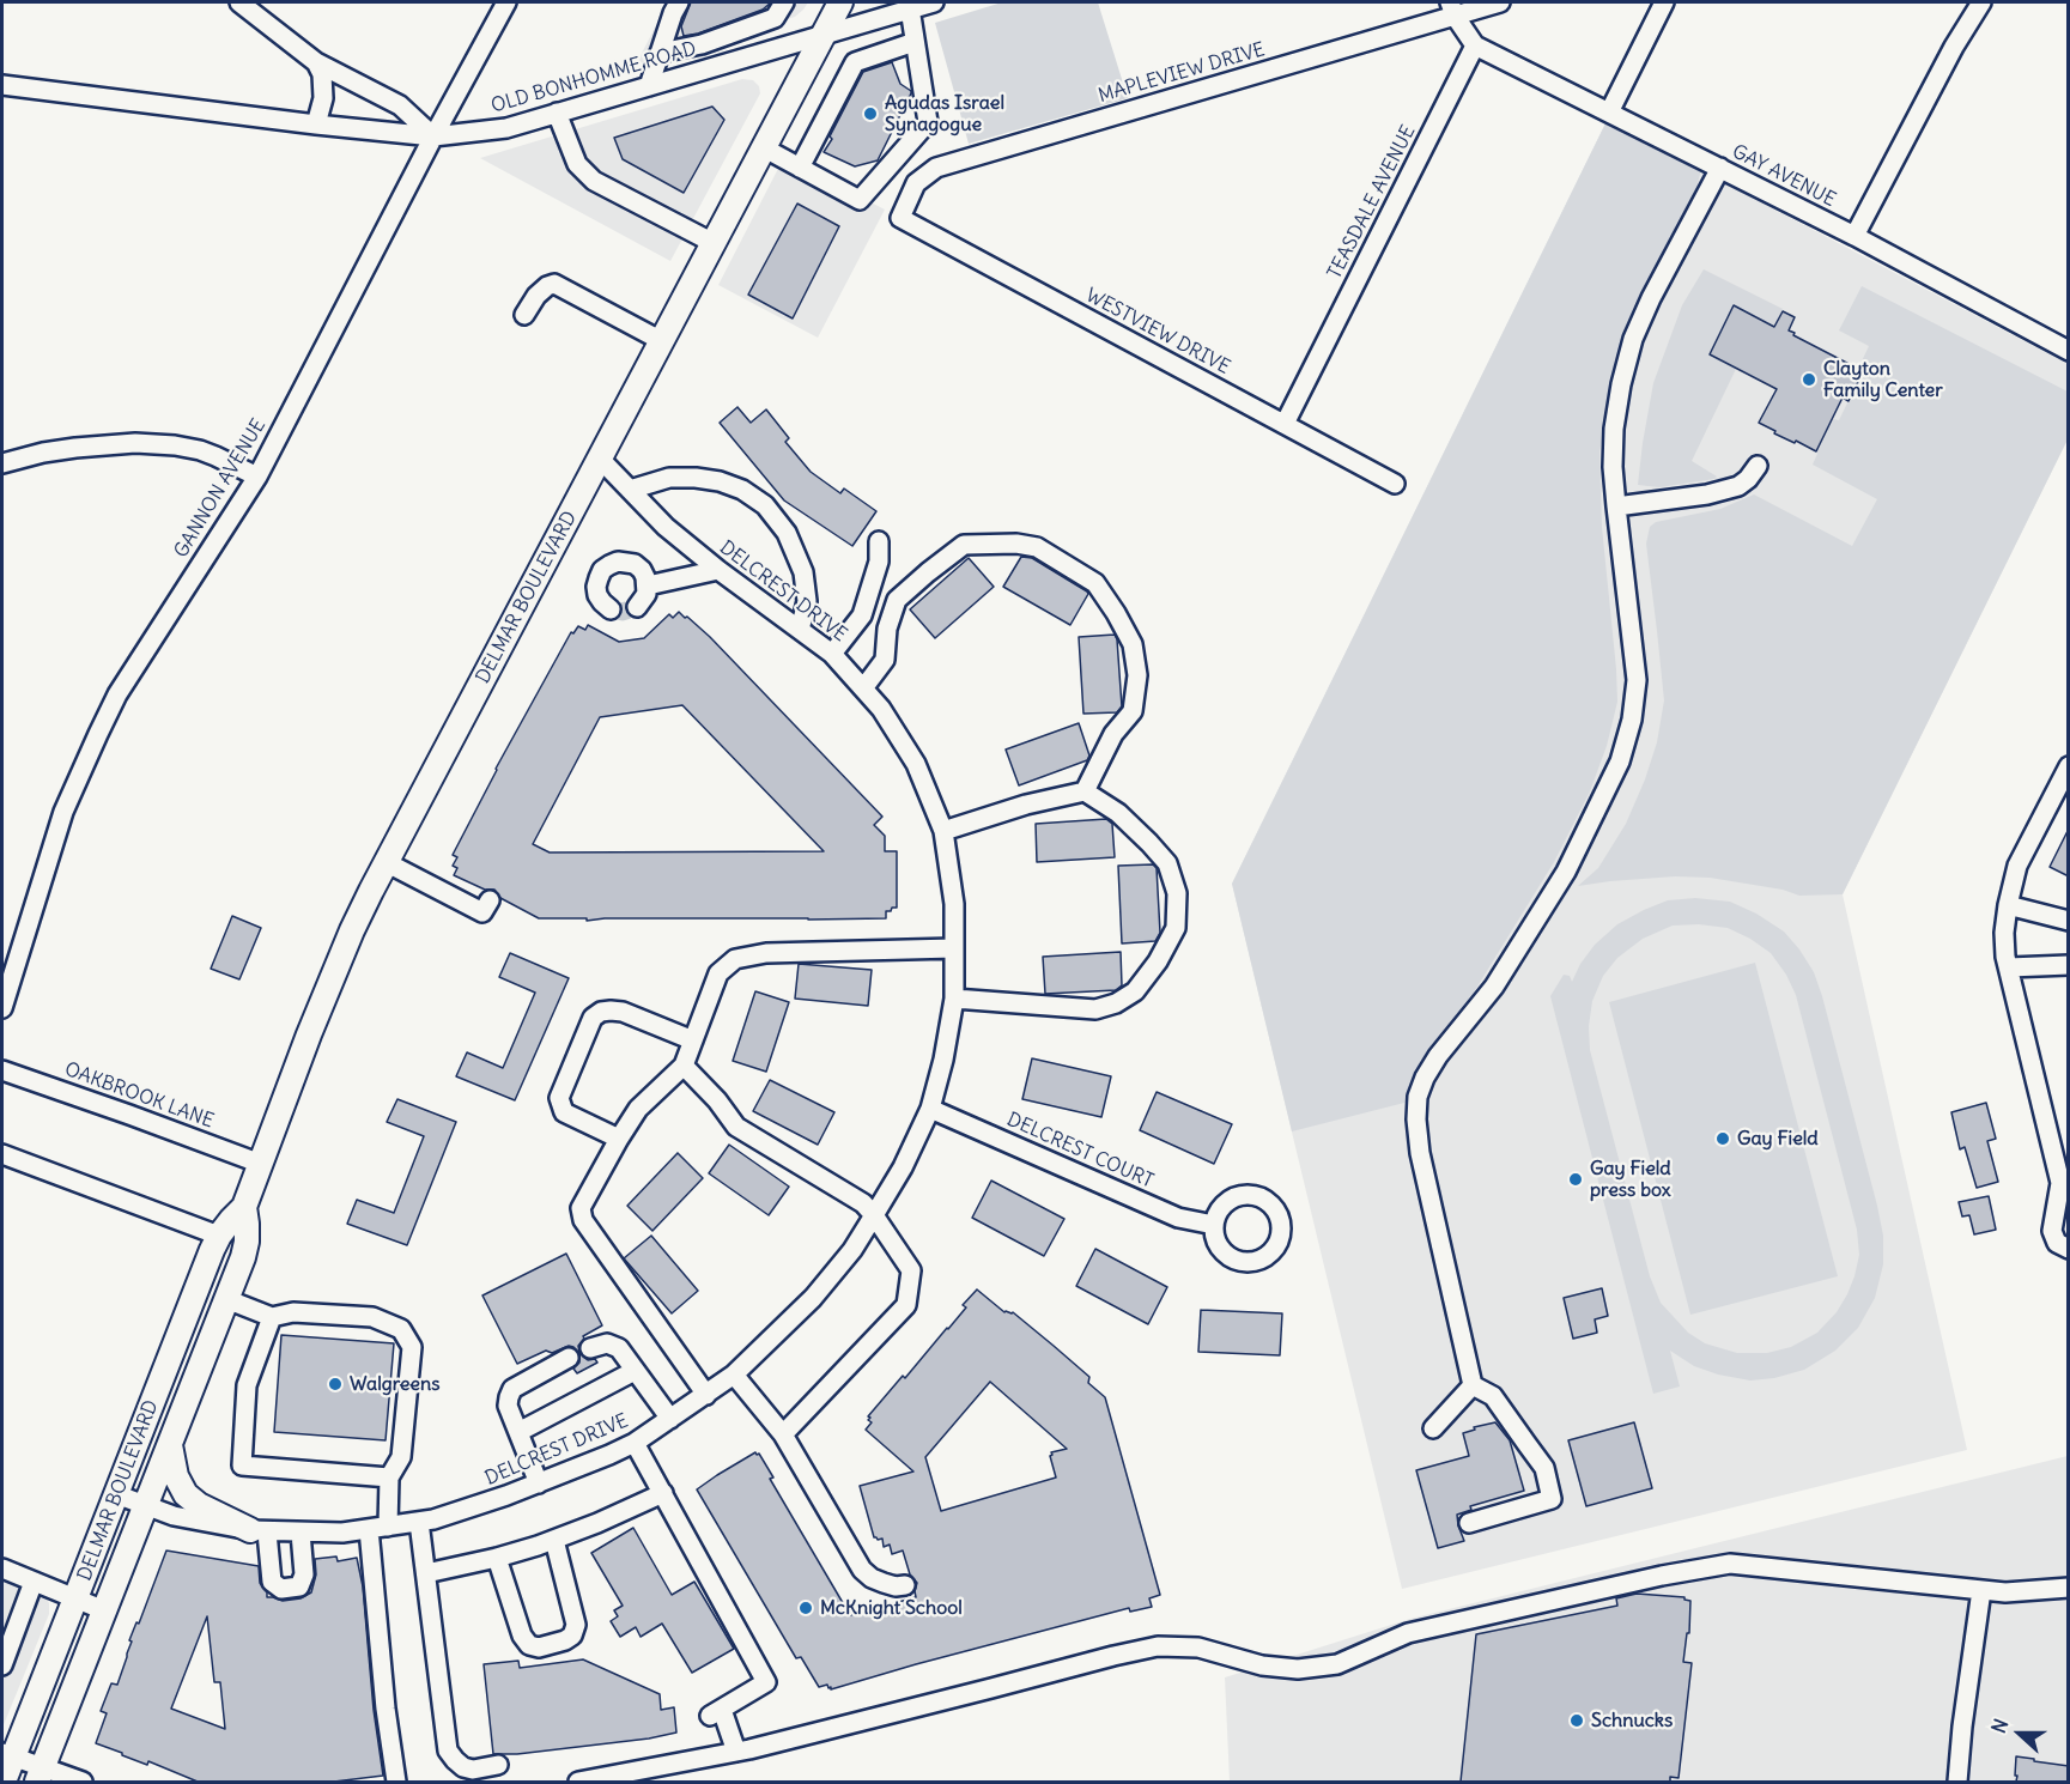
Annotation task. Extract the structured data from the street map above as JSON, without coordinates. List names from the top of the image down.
{
  "streets": {
    "main road": ["DELMAR BOULEVARD"],
    "street": [
      "MAPLEVIEW DRIVE",
      "OLD BONHOMME ROAD",
      "GAY AVENUE",
      "TEASDALE AVENUE",
      "WESTVIEW DRIVE",
      "GANNON AVENUE",
      "DELCREST DRIVE",
      "OAKBROOK LANE",
      "DELCREST COURT"
    ]
  },
  "crossings": [
    ["MAPLEVIEW DRIVE", "WESTVIEW DRIVE"],
    ["OLD BONHOMME ROAD", "GANNON AVENUE"],
    ["OLD BONHOMME ROAD", "DELMAR BOULEVARD"],
    ["GAY AVENUE", "TEASDALE AVENUE"],
    ["TEASDALE AVENUE", "WESTVIEW DRIVE"],
    ["DELCREST DRIVE", "DELMAR BOULEVARD"],
    ["DELCREST DRIVE", "DELCREST COURT"],
    ["DELMAR BOULEVARD", "OAKBROOK LANE"]
  ],
  "places": [
    "Agudas Israel Synagogue",
    "Clayton Family Center",
    "Gay Field",
    "Gay Field press box",
    "Walgreens",
    "McKnight School",
    "Schnucks"
  ],
  "north": "left"
}
